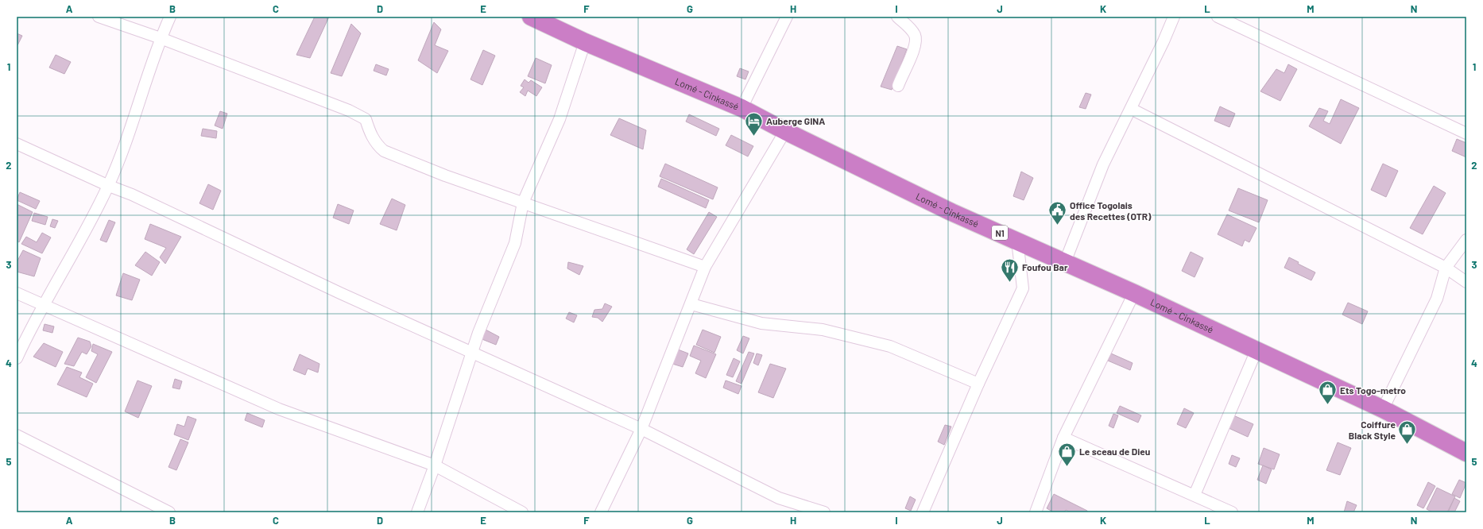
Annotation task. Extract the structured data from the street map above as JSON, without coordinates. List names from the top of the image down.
{
  "streets": {
    "highway": ["Lomé - Cinkassé", "N1"]
  },
  "places": {
    "hotel": ["Auberge GINA"],
    "public building": ["Office Togolais des Recettes (OTR)"],
    "restaurant": ["Foufou Bar"],
    "shop": ["Ets Togo-metro", "Coiffure Black Style", "Le sceau de Dieu"]
  },
  "grid": {
    "columns": [
      "A",
      "B",
      "C",
      "D",
      "E",
      "F",
      "G",
      "H",
      "I",
      "J",
      "K",
      "L",
      "M",
      "N"
    ],
    "rows": [
      "1",
      "2",
      "3",
      "4",
      "5"
    ]
  }
}
